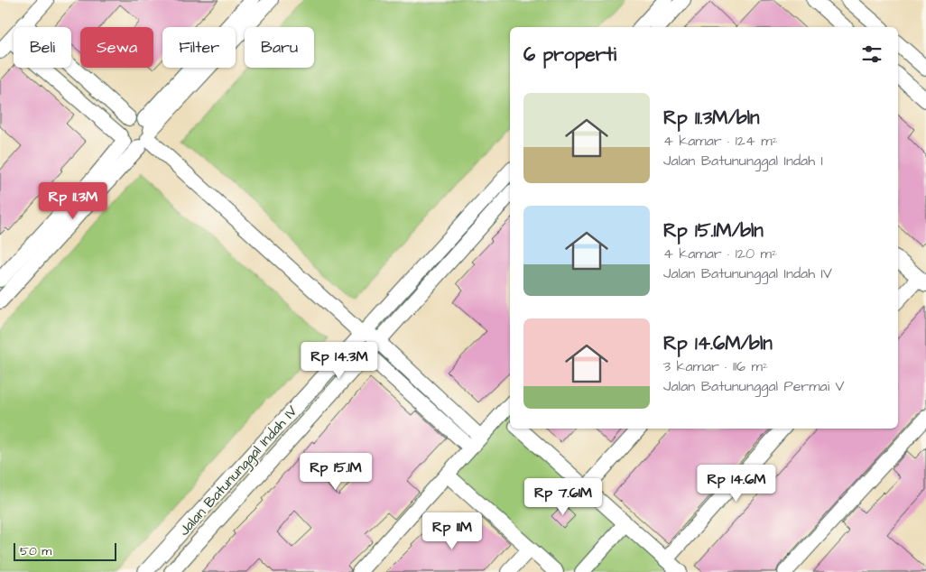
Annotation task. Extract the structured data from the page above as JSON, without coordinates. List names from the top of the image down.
{
  "streets": {
    "street": ["Jalan Batununggal Indah IV"]
  },
  "scale_bar": "50 m",
  "page": {
    "chip": [
      "Beli",
      "Sewa",
      "Filter",
      "Baru"
    ],
    "heading": "6 properti",
    "list": [
      {
        "name": "Rp 11.3M/bln",
        "note": "4 kamar · 124 m² · Jalan Batununggal Indah I"
      },
      {
        "name": "Rp 15.1M/bln",
        "note": "4 kamar · 120 m² · Jalan Batununggal Indah IV"
      },
      {
        "name": "Rp 14.6M/bln",
        "note": "3 kamar · 116 m² · Jalan Batununggal Permai V"
      }
    ],
    "price": [
      "Rp 11.3M",
      "Rp 14.3M",
      "Rp 15.1M",
      "Rp 14.6M",
      "Rp 7.61M",
      "Rp 11M"
    ],
    "scale": "50 m"
  }
}
